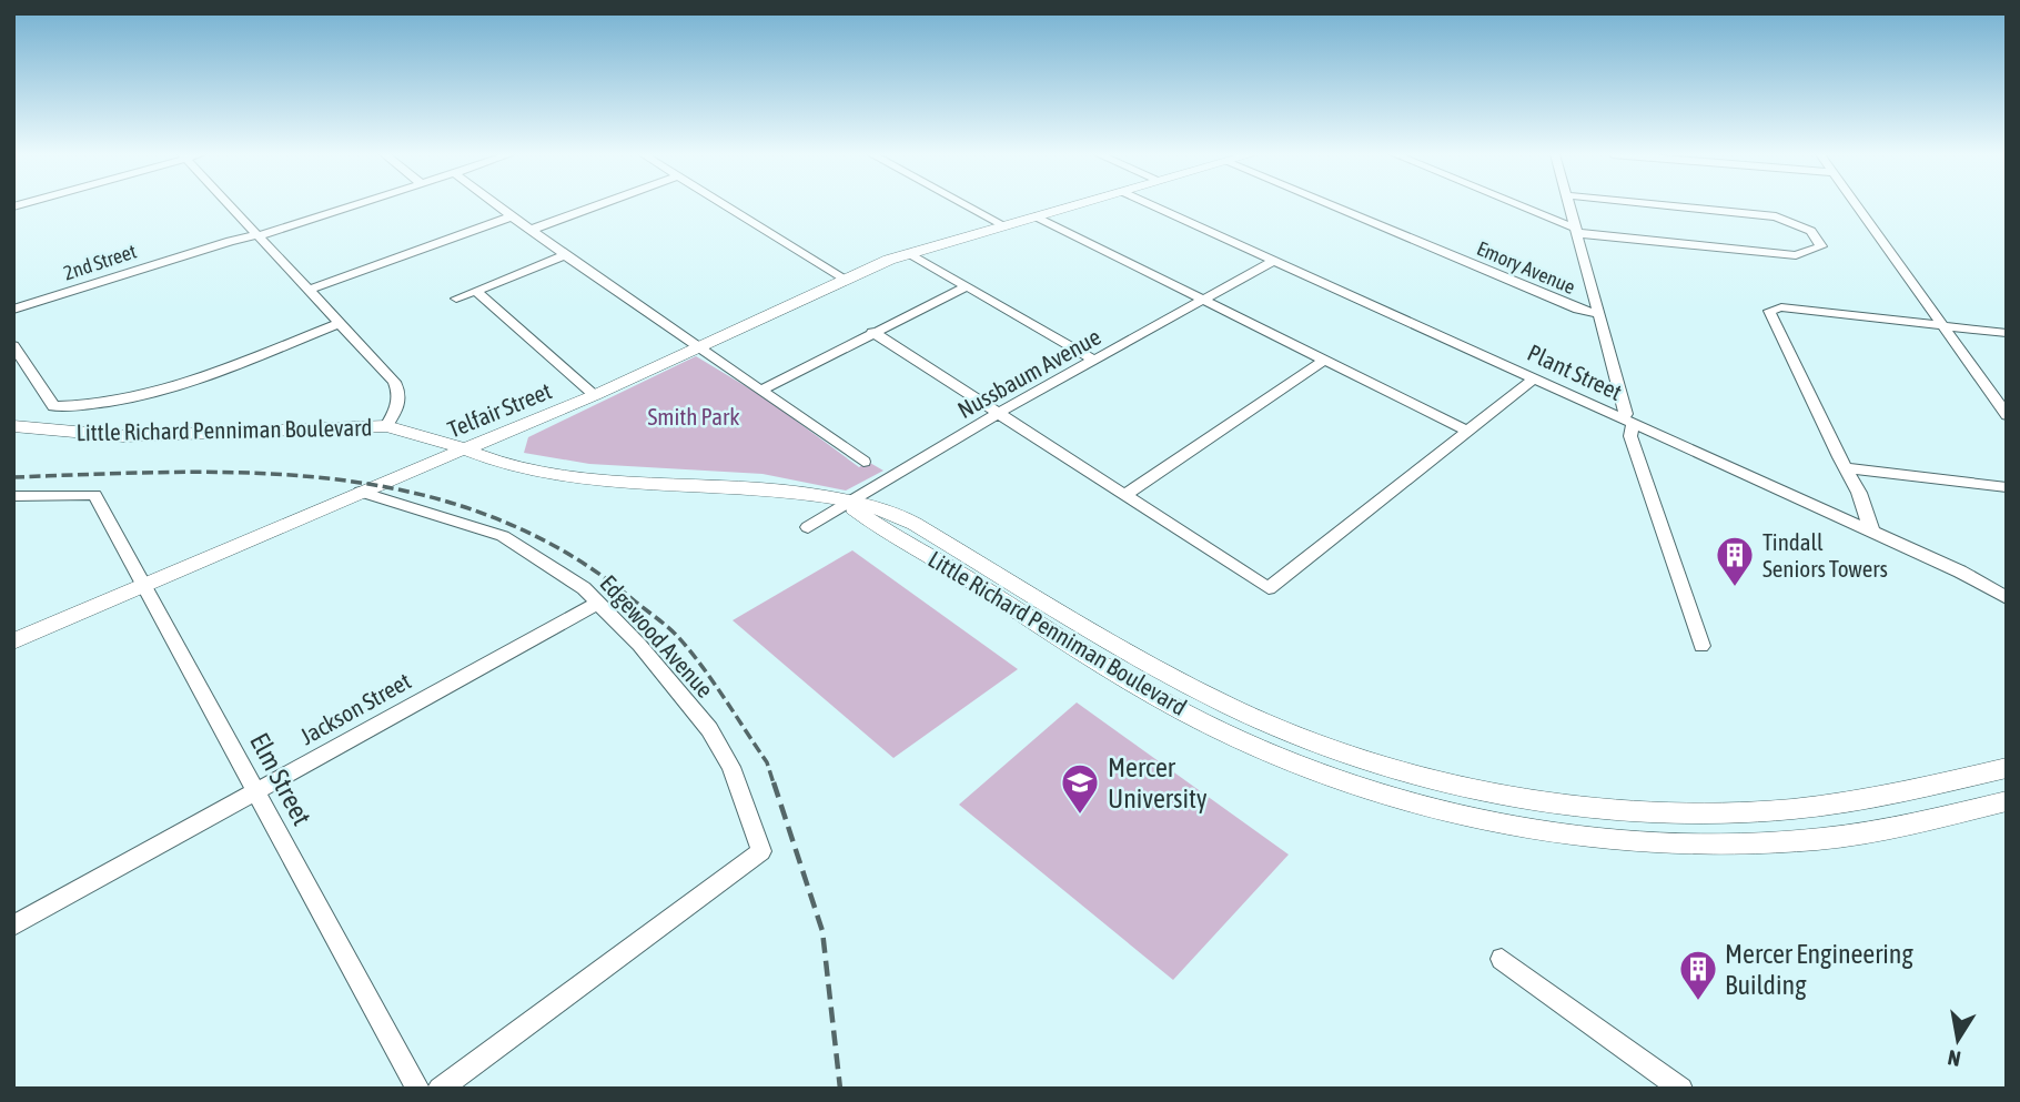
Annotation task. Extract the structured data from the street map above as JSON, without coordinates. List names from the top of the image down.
{
  "streets": {
    "street": [
      "2nd Street",
      "Emory Avenue",
      "Plant Street",
      "Nussbaum Avenue",
      "Telfair Street",
      "Little Richard Penniman Boulevard",
      "Edgewood Avenue",
      "Jackson Street",
      "Elm Street"
    ]
  },
  "crossings": [
    ["Plant Street", "Nussbaum Avenue"],
    ["Nussbaum Avenue", "Little Richard Penniman Boulevard"],
    ["Telfair Street", "Little Richard Penniman Boulevard"],
    ["Telfair Street", "Edgewood Avenue"],
    ["Telfair Street", "Elm Street"],
    ["Edgewood Avenue", "Jackson Street"],
    ["Jackson Street", "Elm Street"]
  ],
  "parks": ["Smith Park"],
  "places": {
    "building": ["Tindall Seniors Towers", "Mercer Engineering Building"],
    "school or university": ["Mercer University"]
  },
  "north": "bottom"
}
